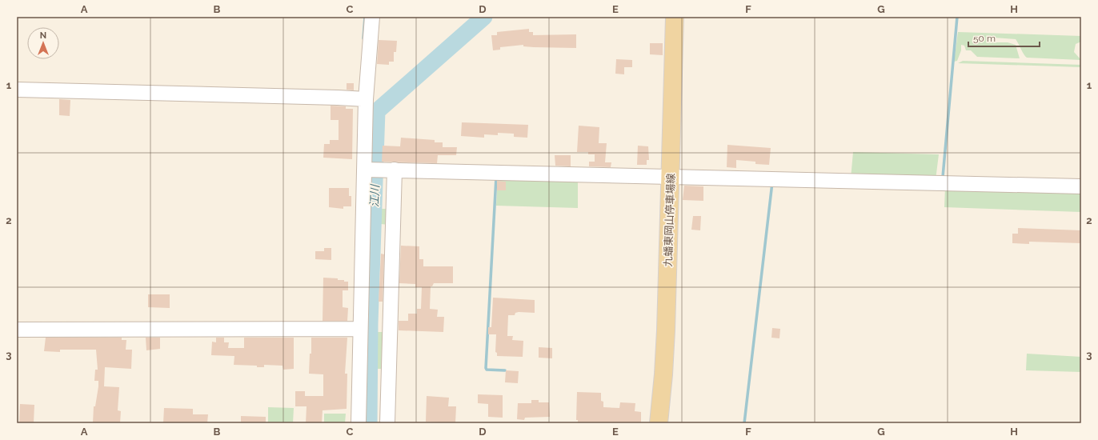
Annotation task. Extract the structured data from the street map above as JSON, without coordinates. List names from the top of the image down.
{
  "streets": {
    "main road": ["九蟠東岡山停車場線"]
  },
  "water": ["江川"],
  "scale_bar": "50 m",
  "north": "top",
  "grid": {
    "columns": [
      "A",
      "B",
      "C",
      "D",
      "E",
      "F",
      "G",
      "H"
    ],
    "rows": ["1", "2", "3"]
  }
}
